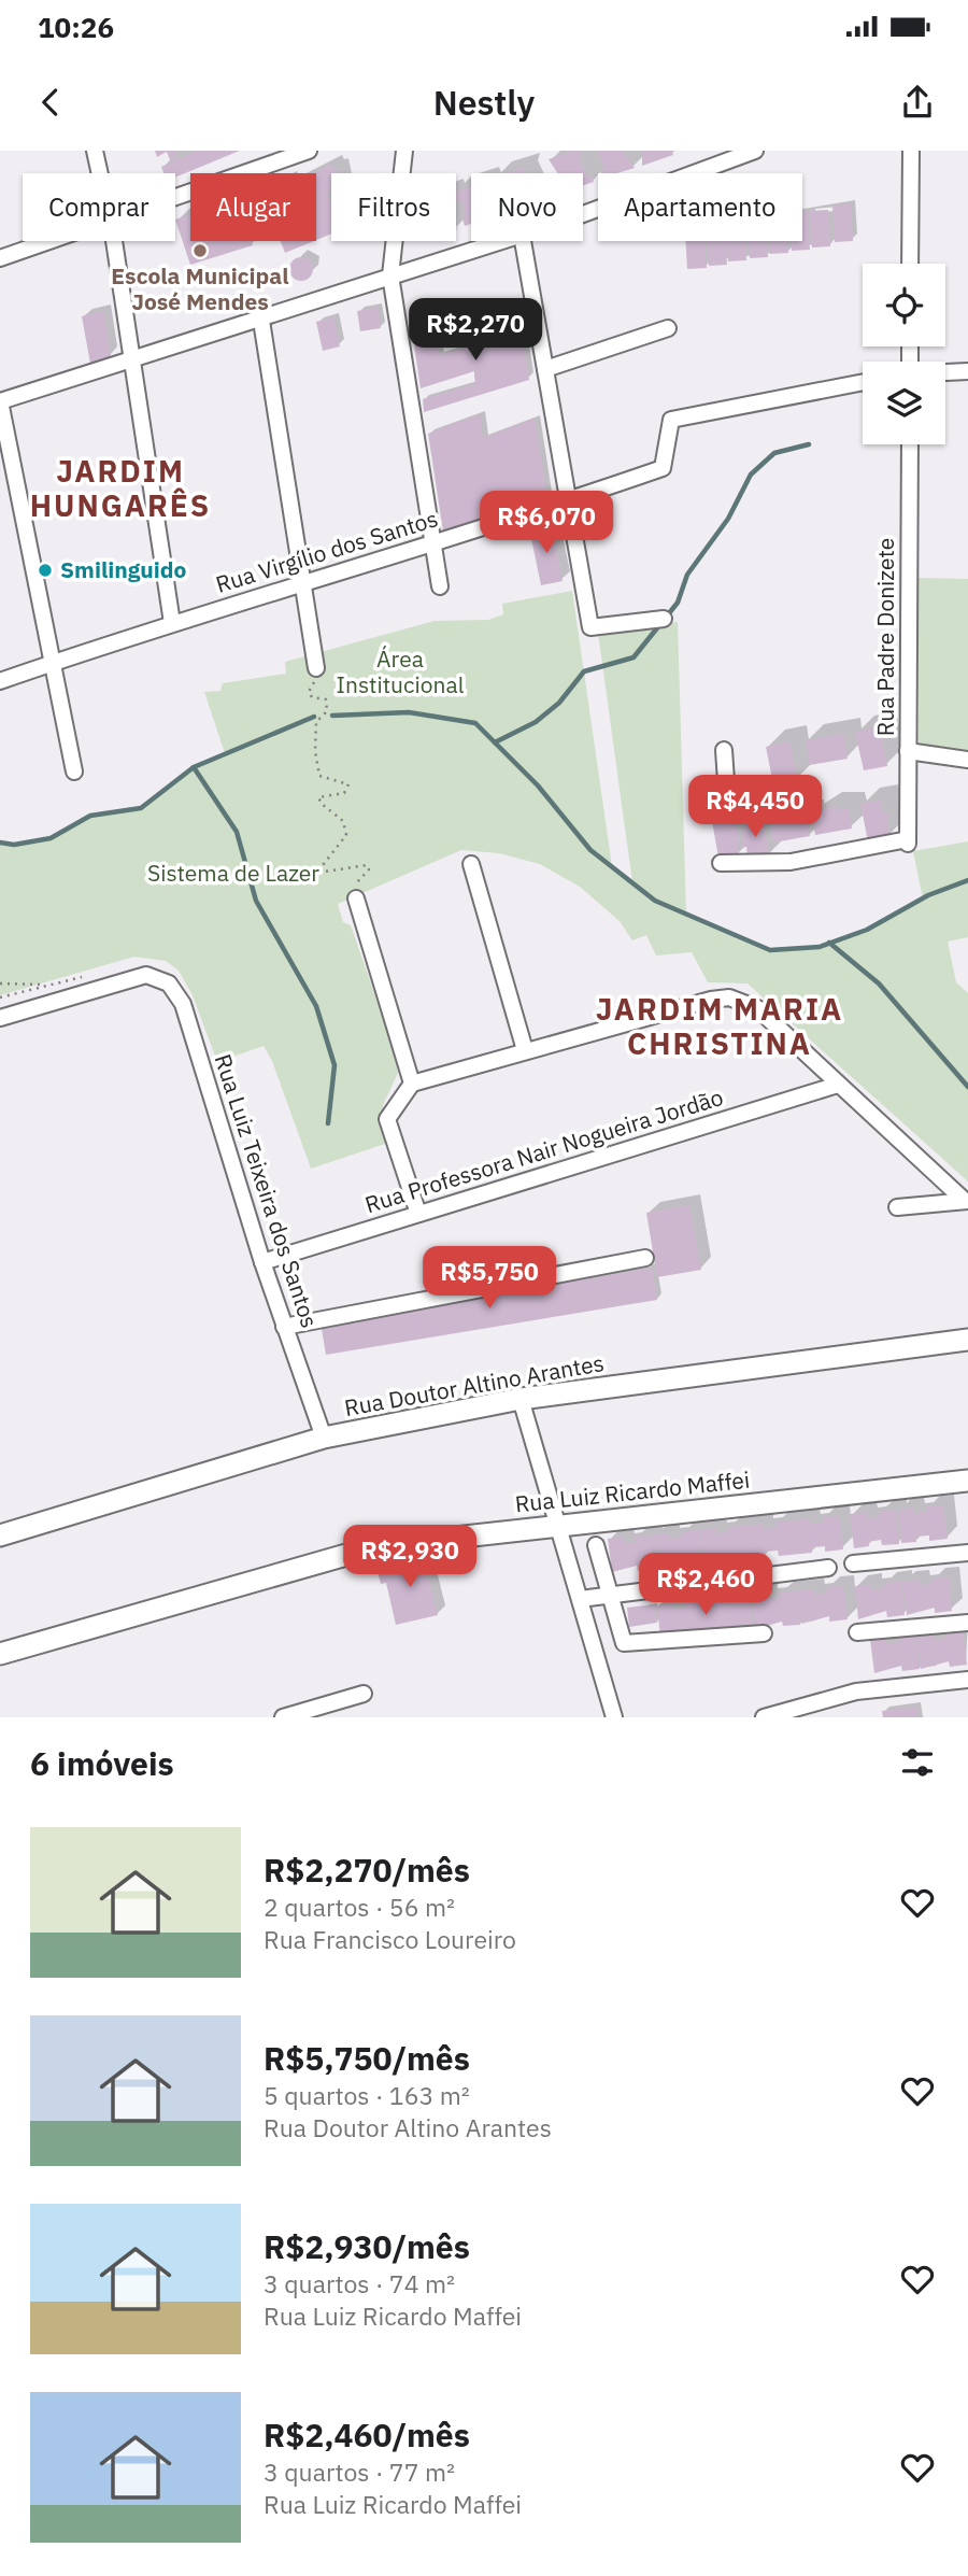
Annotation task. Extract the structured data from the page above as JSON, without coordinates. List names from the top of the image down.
{
  "streets": {
    "street": [
      "Rua Virgílio dos Santos",
      "Rua Padre Donizete",
      "Rua Professora Nair Nogueira Jordão",
      "Rua Luiz Teixeira dos Santos",
      "Rua Doutor Altino Arantes",
      "Rua Luiz Ricardo Maffei"
    ]
  },
  "crossings": [
    ["Rua Professora Nair Nogueira Jordão", "Rua Luiz Teixeira dos Santos"],
    ["Rua Luiz Teixeira dos Santos", "Rua Doutor Altino Arantes"]
  ],
  "districts": ["JARDIM HUNGARÊS", "JARDIM MARIA CHRISTINA"],
  "parks": ["Área Institucional", "Sistema de Lazer"],
  "places": ["Escola Municipal José Mendes", "Smilinguido"],
  "page": {
    "status": "10:26",
    "header": "Nestly",
    "chip": [
      "Comprar",
      "Alugar",
      "Filtros",
      "Novo",
      "Apartamento"
    ],
    "price": [
      "R$2,270",
      "R$6,070",
      "R$4,450",
      "R$5,750",
      "R$2,930",
      "R$2,460"
    ],
    "heading": "6 imóveis",
    "list": [
      {
        "name": "R$2,270/mês",
        "note": "2 quartos · 56 m² · Rua Francisco Loureiro"
      },
      {
        "name": "R$5,750/mês",
        "note": "5 quartos · 163 m² · Rua Doutor Altino Arantes"
      },
      {
        "name": "R$2,930/mês",
        "note": "3 quartos · 74 m² · Rua Luiz Ricardo Maffei"
      },
      {
        "name": "R$2,460/mês",
        "note": "3 quartos · 77 m² · Rua Luiz Ricardo Maffei"
      }
    ]
  }
}
